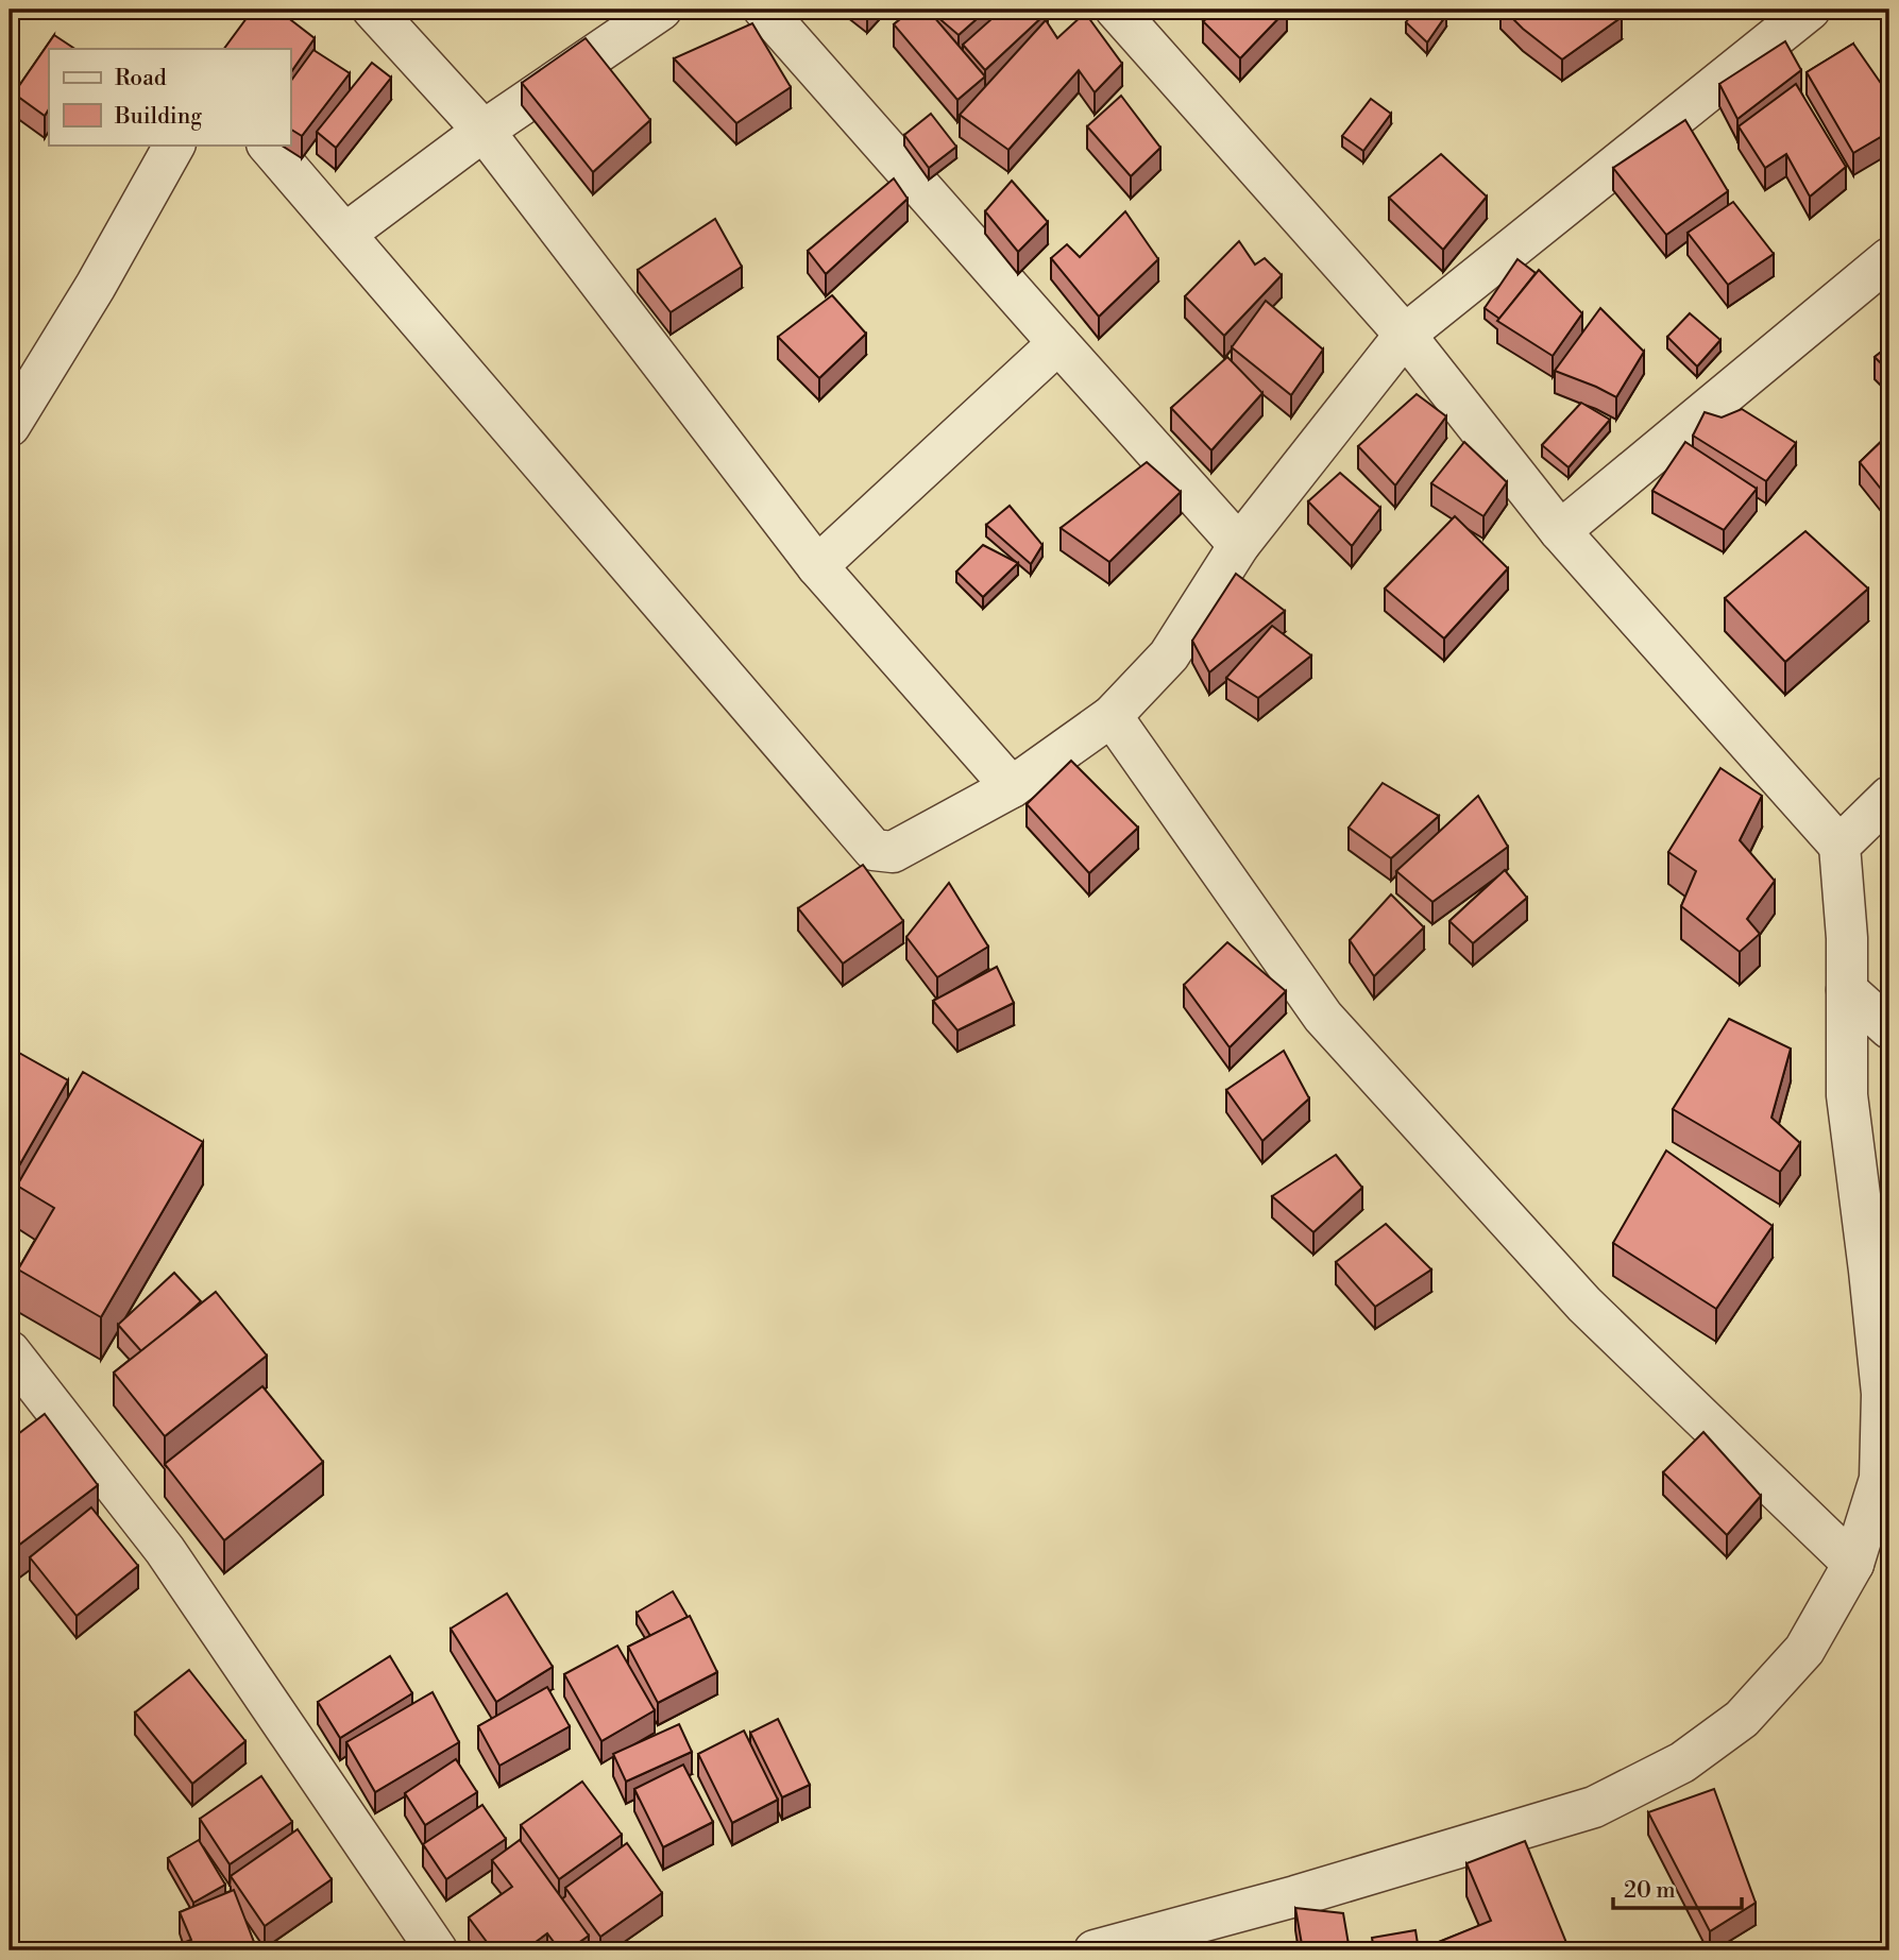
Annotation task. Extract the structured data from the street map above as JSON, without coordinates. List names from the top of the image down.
{
  "legend": ["Road", "Building"],
  "scale_bar": "20 m"
}
